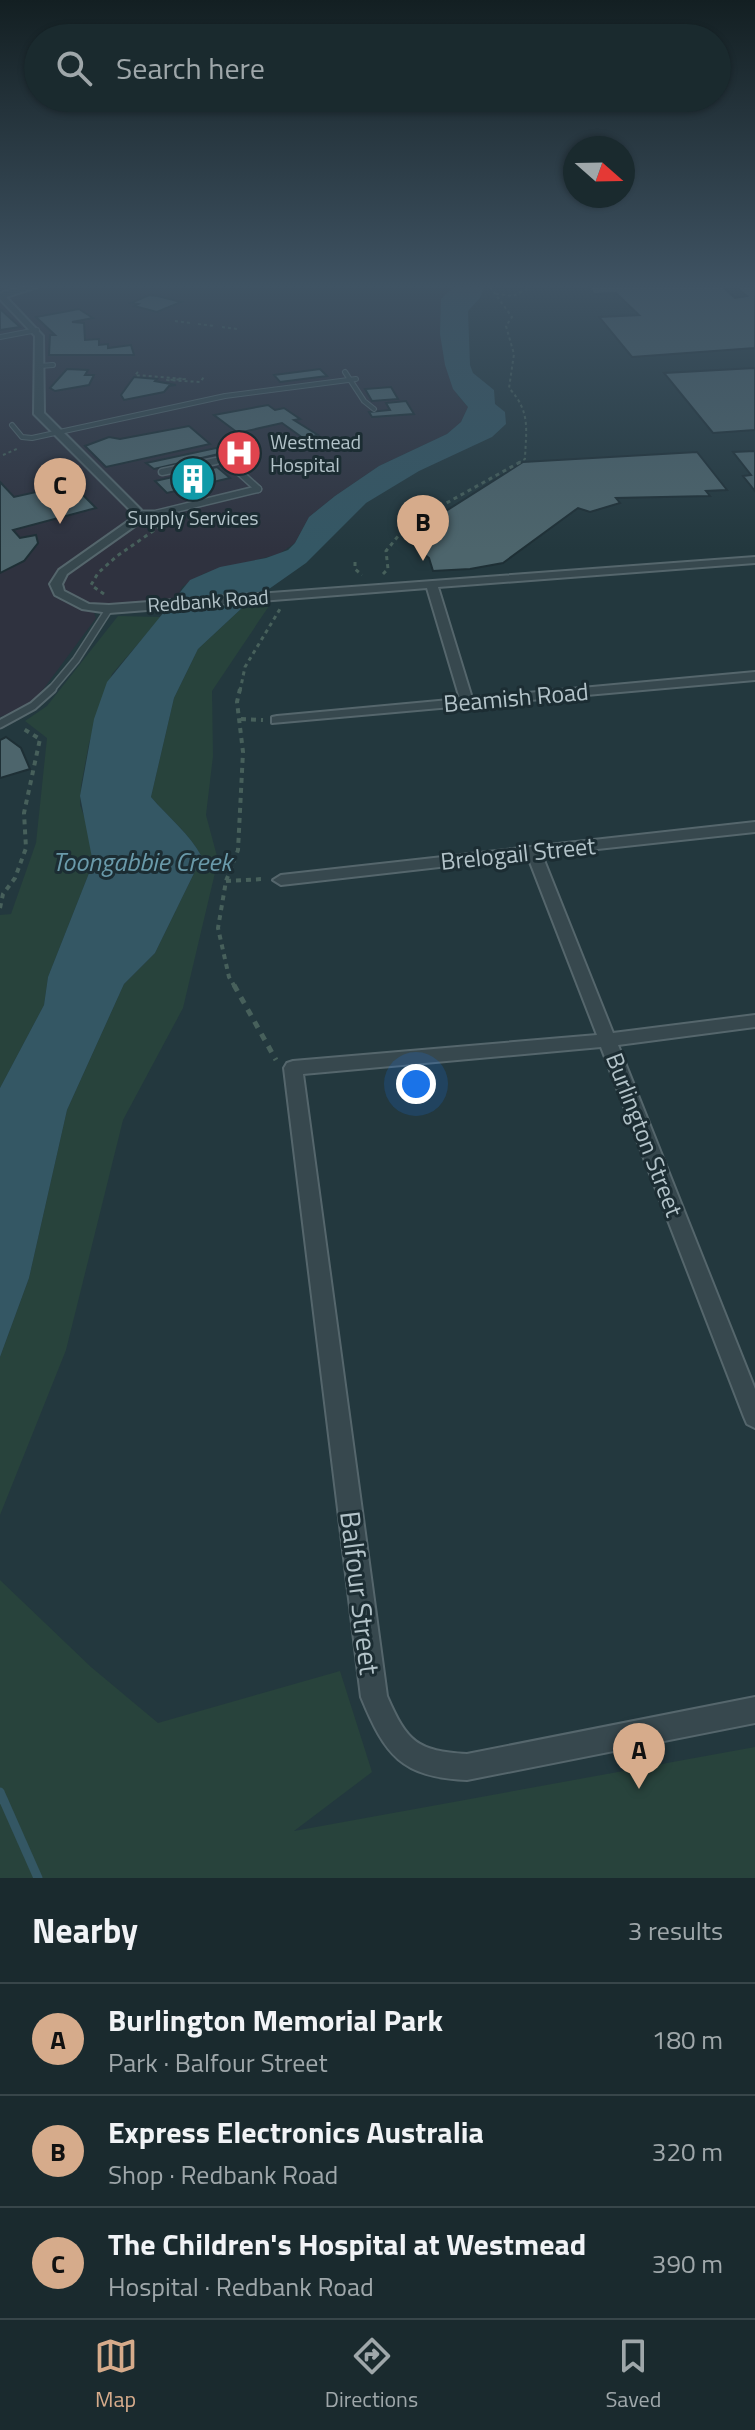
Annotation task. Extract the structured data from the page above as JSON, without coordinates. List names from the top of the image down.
{
  "streets": {
    "street": [
      "Redbank Road",
      "Beamish Road",
      "Brelogail Street",
      "Burlington Street",
      "Balfour Street"
    ]
  },
  "crossings": [
    ["Brelogail Street", "Burlington Street"]
  ],
  "water": ["Toongabbie Creek"],
  "places": {
    "hospital": ["Westmead Hospital"],
    "building": ["Supply Services"]
  },
  "north": "right",
  "page": {
    "search": "Search here",
    "pins": ["C", "B", "A"],
    "heading": ["Nearby", "3 results"],
    "list": [
      {
        "mark": "A",
        "name": "Burlington Memorial Park",
        "note": "Park · Balfour Street",
        "value": "180 m"
      },
      {
        "mark": "B",
        "name": "Express Electronics Australia",
        "note": "Shop · Redbank Road",
        "value": "320 m"
      },
      {
        "mark": "C",
        "name": "The Children's Hospital at Westmead",
        "note": "Hospital · Redbank Road",
        "value": "390 m"
      }
    ],
    "nav": ["Map", "Directions", "Saved"]
  }
}
